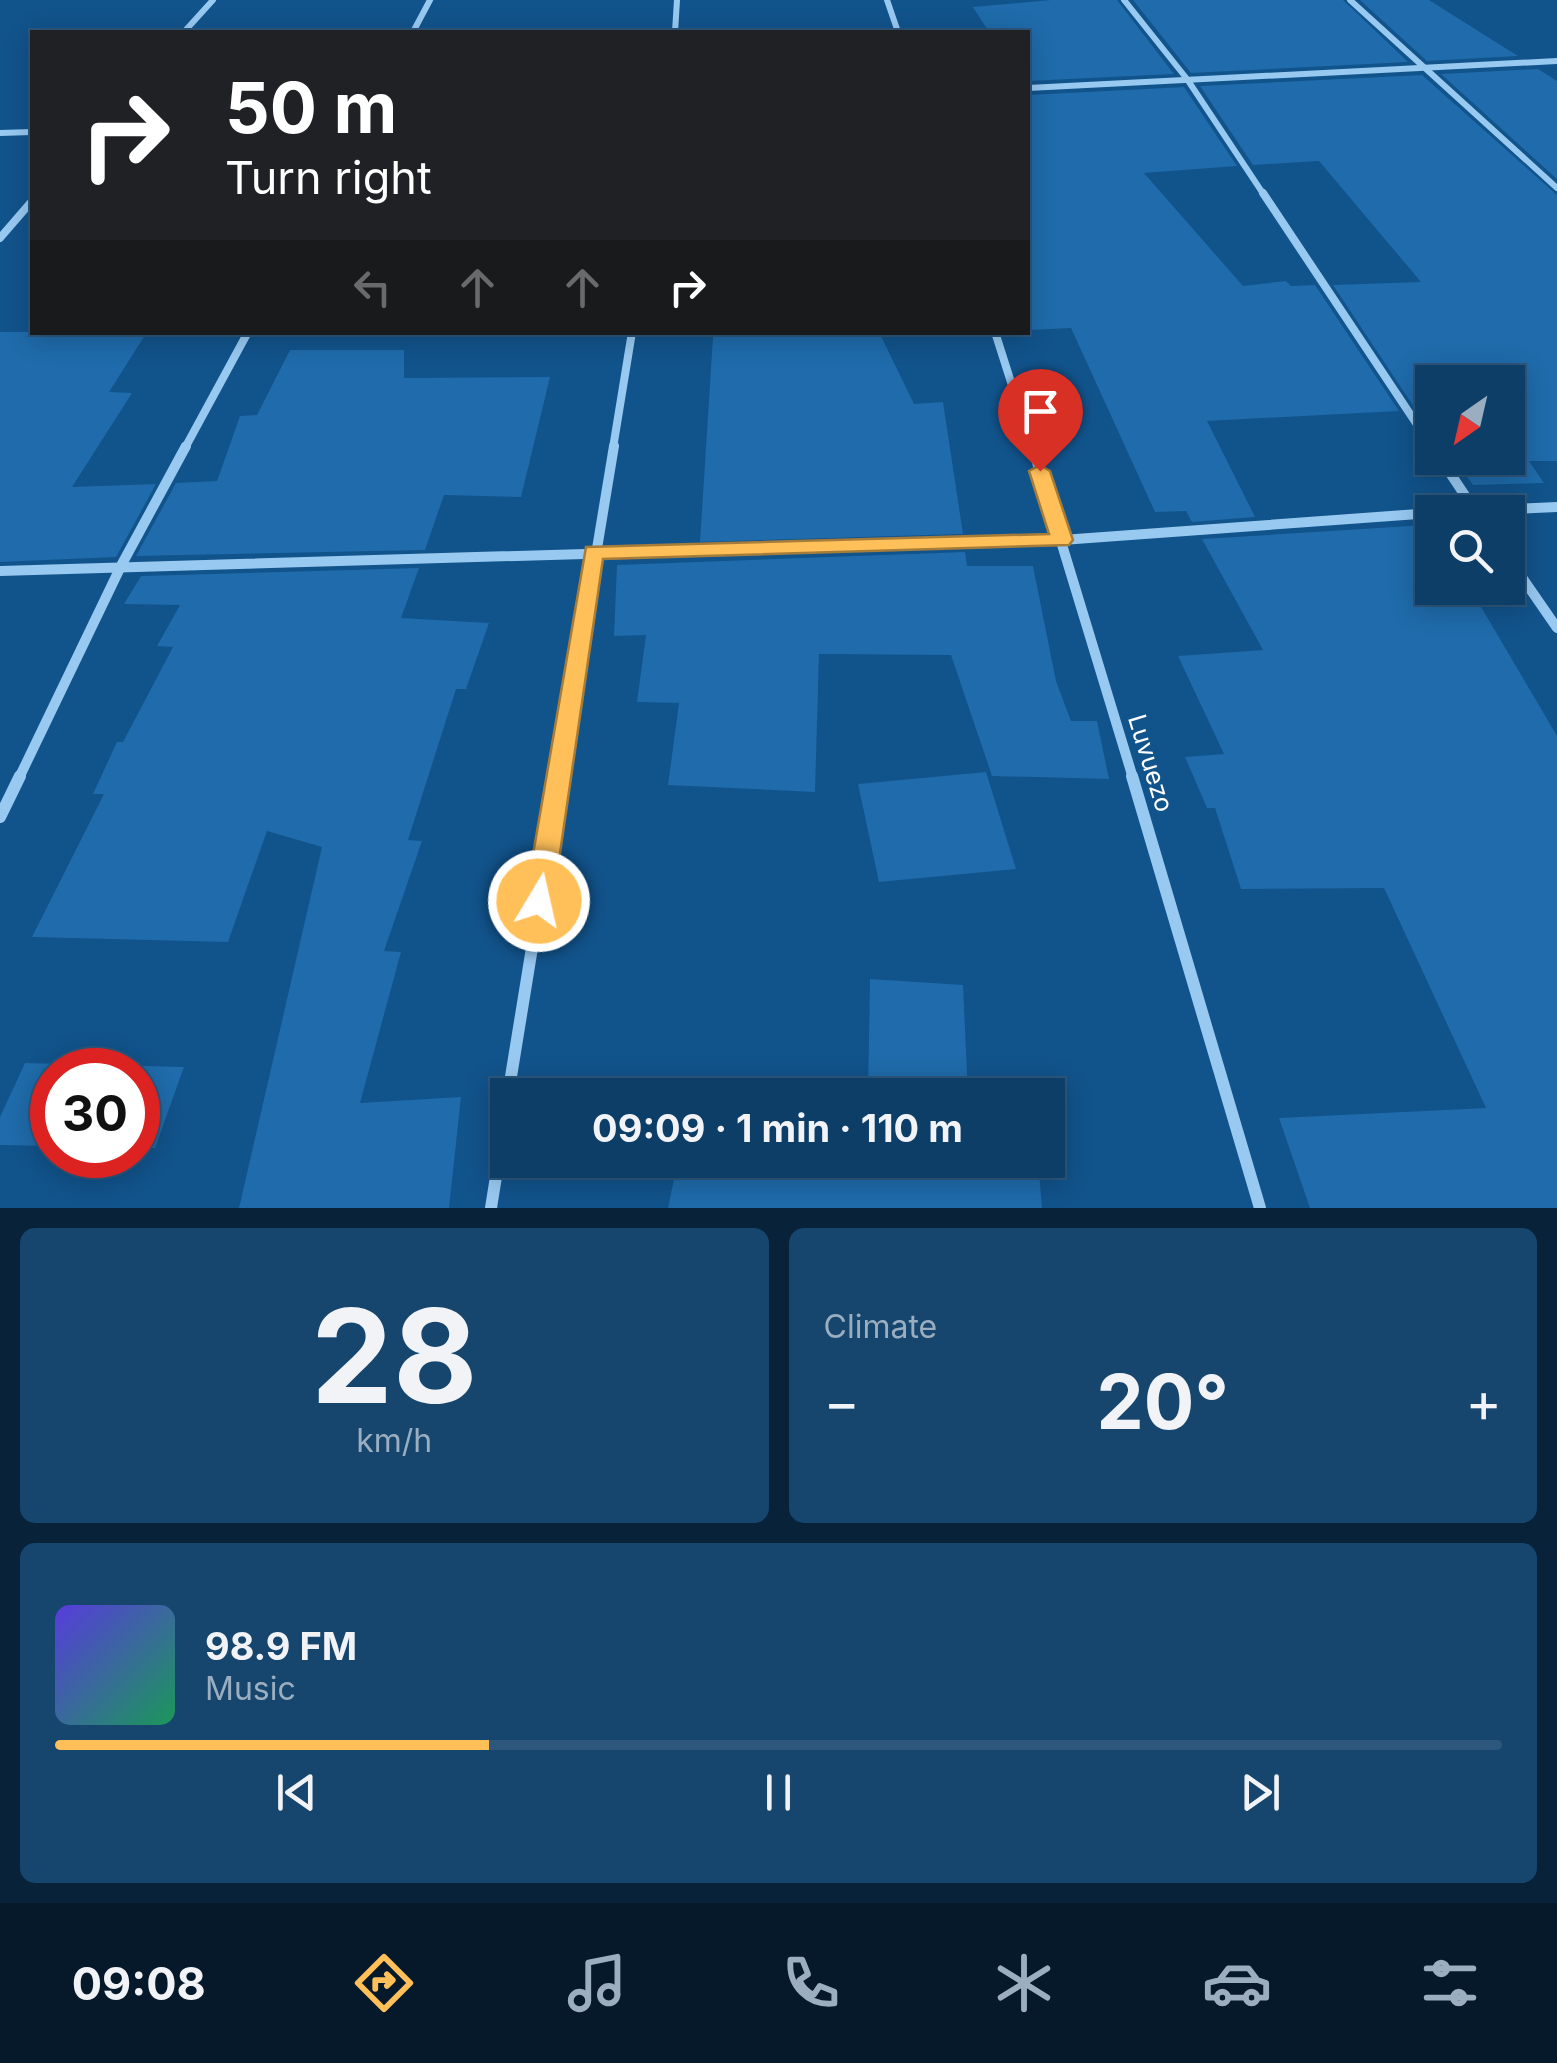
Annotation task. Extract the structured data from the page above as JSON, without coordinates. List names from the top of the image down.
{
  "streets": {
    "street": ["Luvuezo"]
  },
  "north": "bottom left",
  "page": {
    "turn": ["50 m", "Turn right"],
    "limit": "30",
    "trip": "09:09 · 1 min · 110 m",
    "tile": [
      ["28", "km/h"],
      "Climate"
    ],
    "heat": ["−", "20°", "+"],
    "song": ["98.9 FM", "Music"],
    "tabs": "09:08"
  }
}
